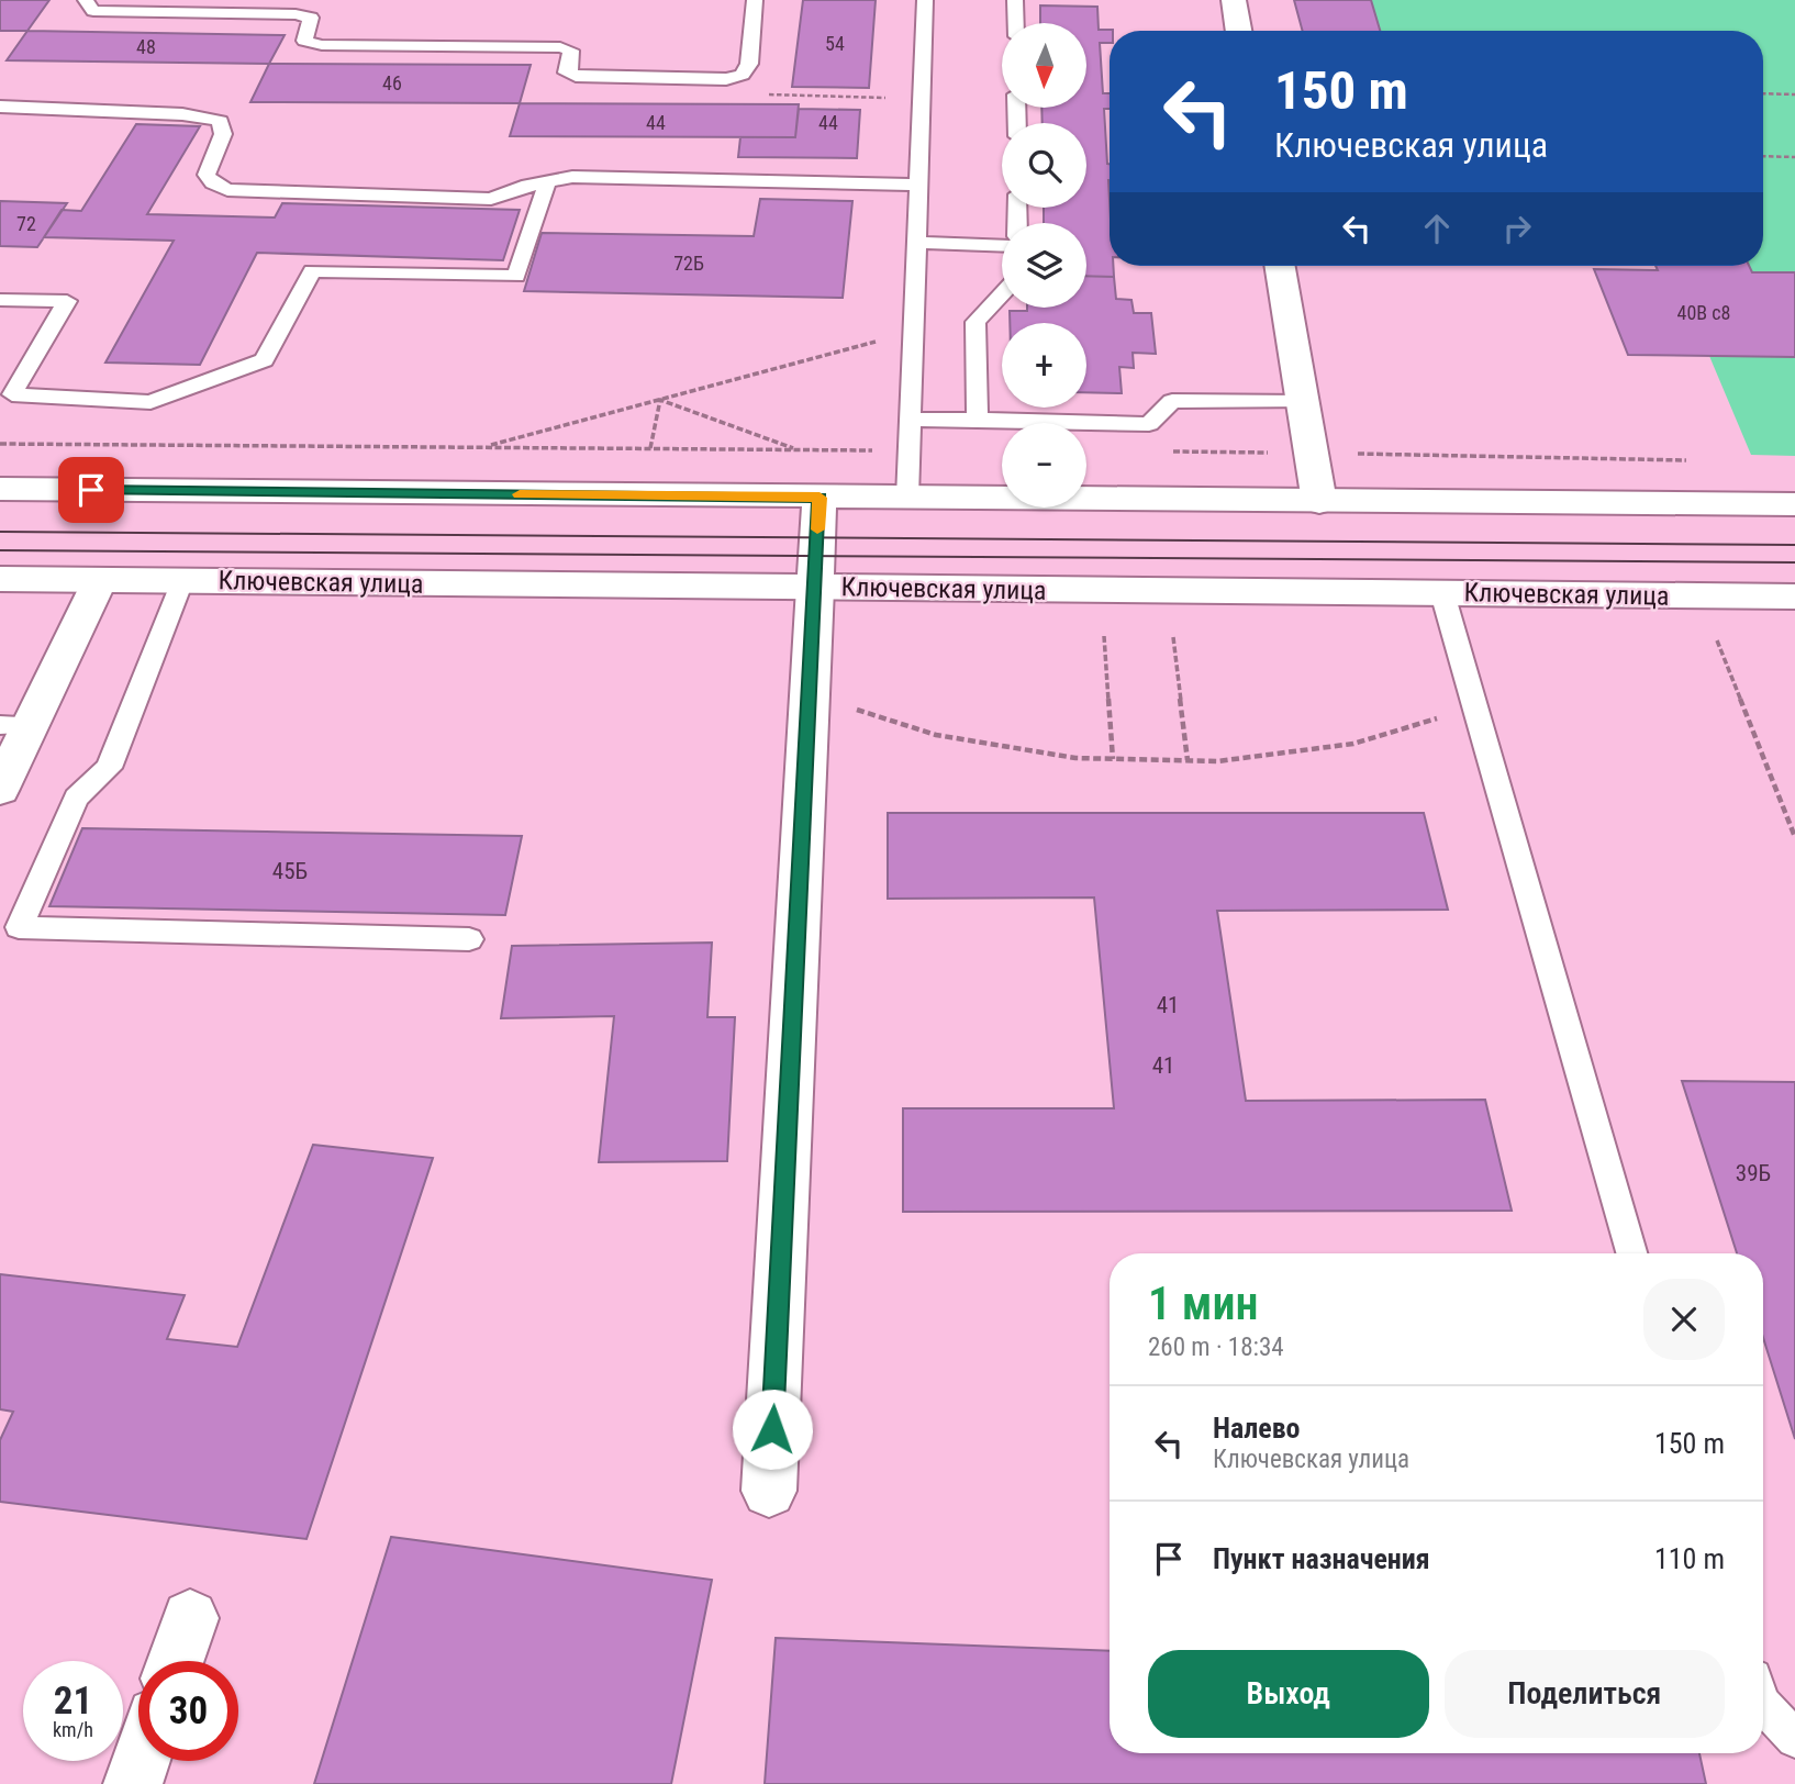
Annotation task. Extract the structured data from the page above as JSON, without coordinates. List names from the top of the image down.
{
  "streets": {
    "main road": ["Ключевская улица"]
  },
  "house_numbers": [
    "54",
    "48",
    "46",
    "44",
    "44",
    "72",
    "72Б",
    "40В с8",
    "45Б",
    "41",
    "41",
    "39Б"
  ],
  "north": "bottom",
  "page": {
    "map_buttons": ["+", "−"],
    "turn": ["150 m", "Ключевская улица"],
    "heading": ["1 мин", "260 m · 18:34"],
    "list": [
      {
        "name": "Налево",
        "note": "Ключевская улица",
        "value": "150 m"
      },
      {
        "name": "Пункт назначения",
        "value": "110 m"
      }
    ],
    "buttons": ["Выход", "Поделиться"],
    "speed": "21 km/h",
    "limit": "30"
  }
}
